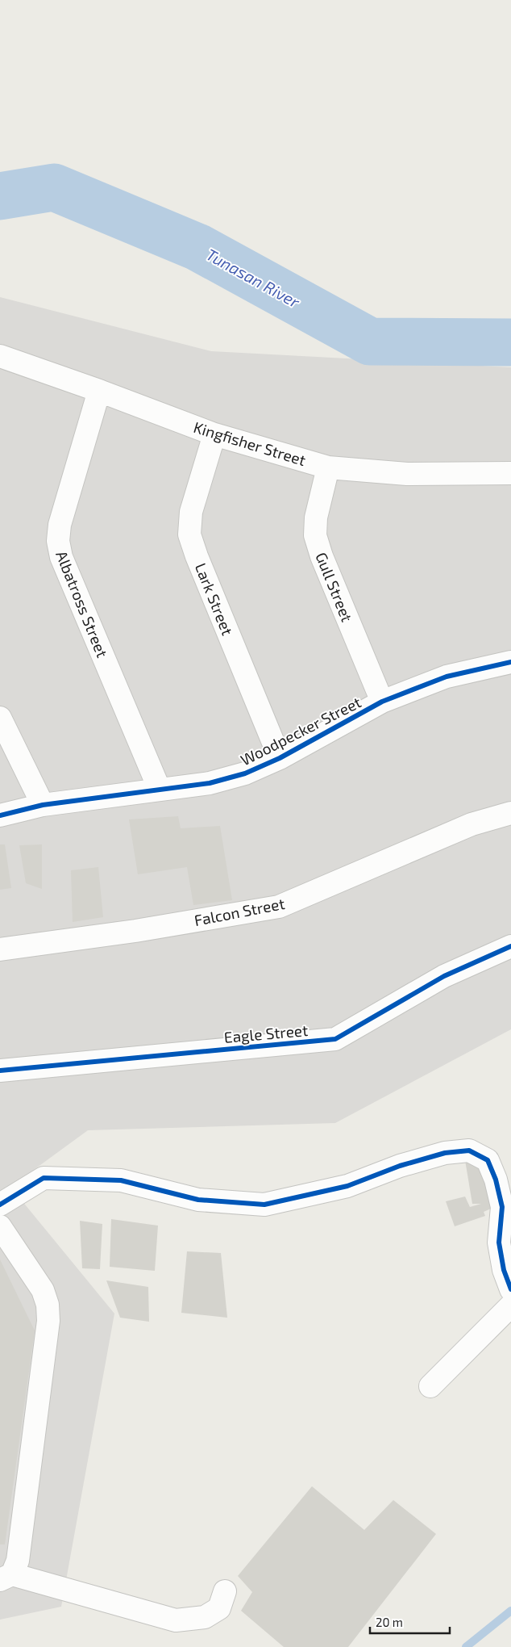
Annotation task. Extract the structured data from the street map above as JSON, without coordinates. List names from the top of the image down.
{
  "streets": {
    "street": [
      "Kingfisher Street",
      "Gull Street",
      "Lark Street",
      "Albatross Street",
      "Woodpecker Street",
      "Falcon Street",
      "Eagle Street"
    ]
  },
  "crossings": [
    ["Kingfisher Street", "Gull Street"],
    ["Kingfisher Street", "Lark Street"],
    ["Kingfisher Street", "Albatross Street"],
    ["Gull Street", "Woodpecker Street"],
    ["Lark Street", "Woodpecker Street"],
    ["Albatross Street", "Woodpecker Street"]
  ],
  "water": ["Tunasan River"],
  "scale_bar": "20 m"
}
